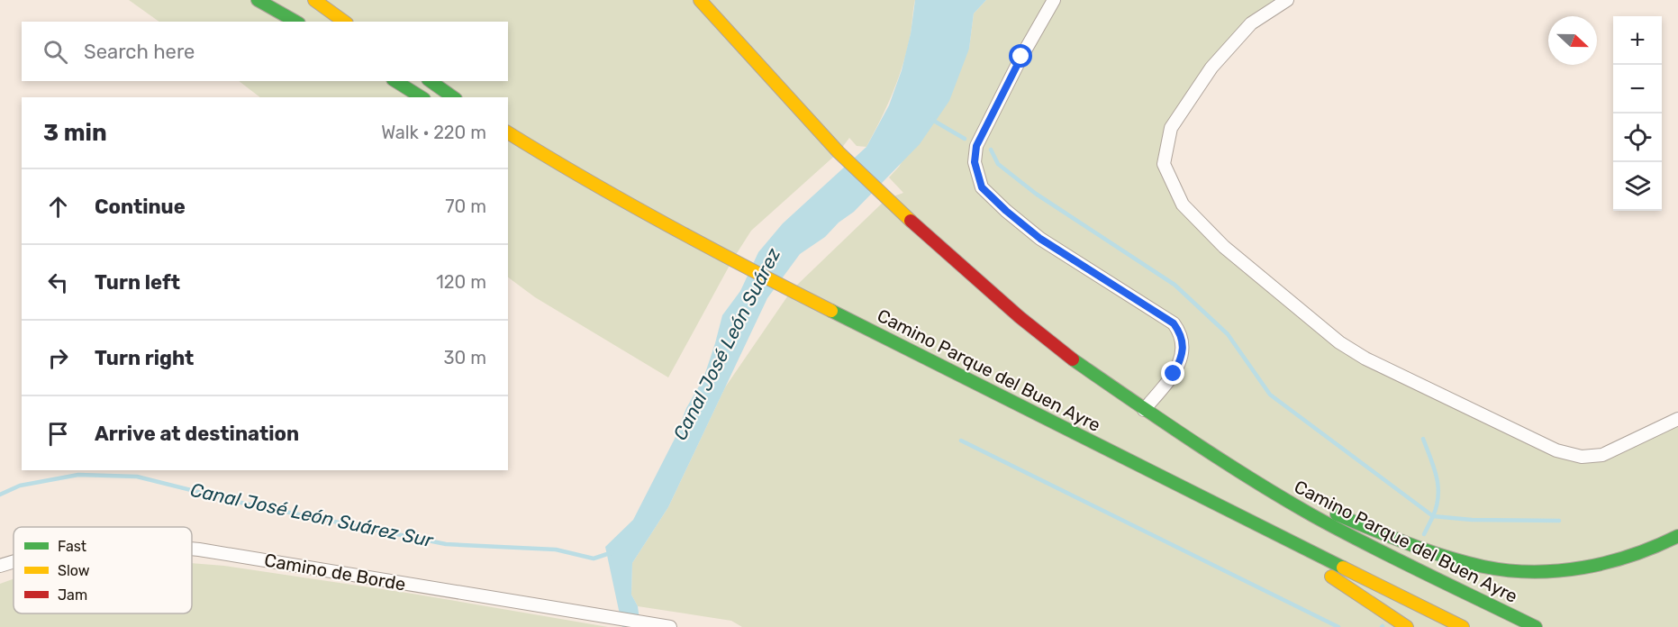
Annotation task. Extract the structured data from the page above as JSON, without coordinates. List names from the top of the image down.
{
  "streets": {
    "highway": ["Camino Parque del Buen Ayre"],
    "street": ["Camino de Borde"]
  },
  "water": ["Canal José León Suárez", "Canal José León Suárez Sur"],
  "legend": ["Fast", "Slow", "Jam"],
  "north": "right",
  "page": {
    "map_buttons": ["+", "−"],
    "search": "Search here",
    "heading": ["3 min", "Walk · 220 m"],
    "list": [
      ["Continue", "70 m"],
      ["Turn left", "120 m"],
      ["Turn right", "30 m"],
      "Arrive at destination"
    ]
  }
}
